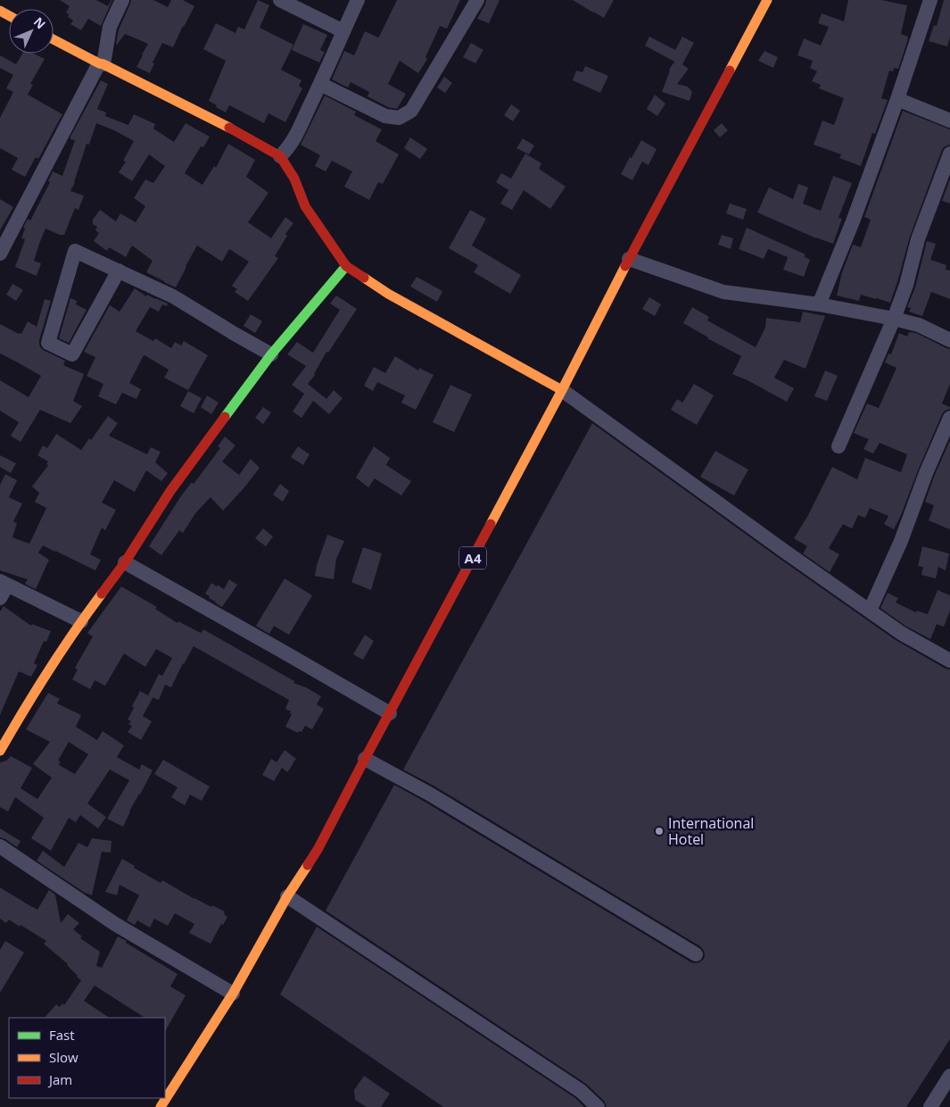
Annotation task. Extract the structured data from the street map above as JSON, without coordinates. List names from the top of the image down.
{
  "streets": {
    "main road": ["A4"]
  },
  "places": ["International Hotel"],
  "legend": ["Fast", "Slow", "Jam"],
  "north": "top right"
}
